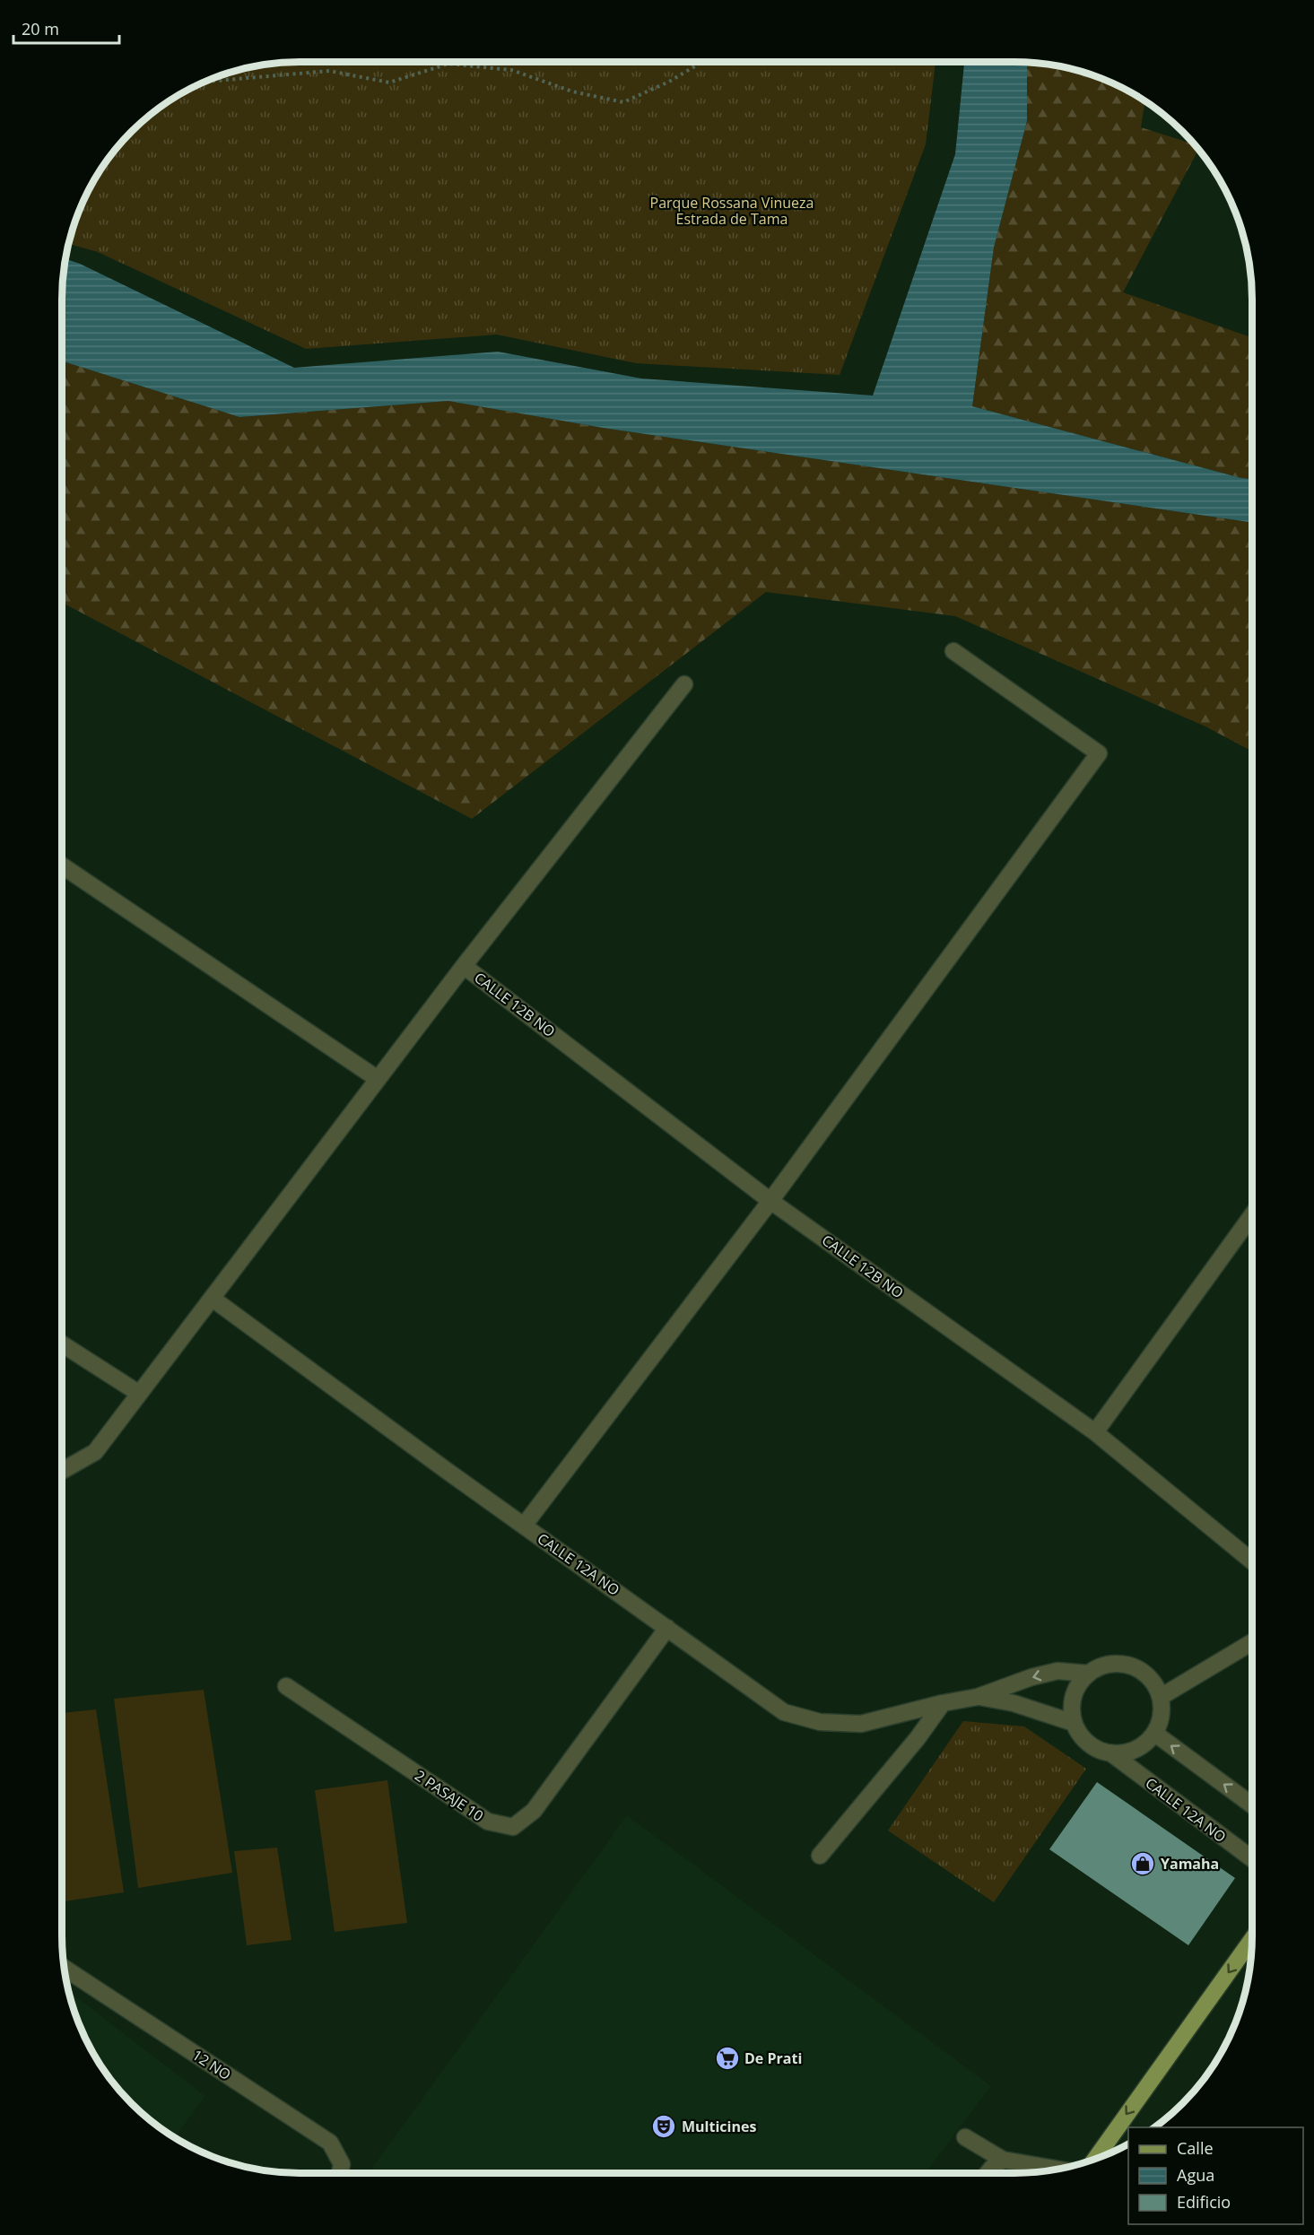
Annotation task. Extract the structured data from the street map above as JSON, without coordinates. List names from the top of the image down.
{
  "streets": {
    "street": [
      "CALLE 12B NO",
      "CALLE 12A NO",
      "2 PASAJE 10",
      "12 NO"
    ]
  },
  "crossings": [
    ["CALLE 12A NO", "2 PASAJE 10"]
  ],
  "parks": ["Parque Rossana Vinueza Estrada de Tama"],
  "places": {
    "shop": ["Yamaha"],
    "supermarket": ["De Prati"],
    "theatre": ["Multicines"]
  },
  "legend": ["Calle", "Agua", "Edificio"],
  "scale_bar": "20 m"
}
